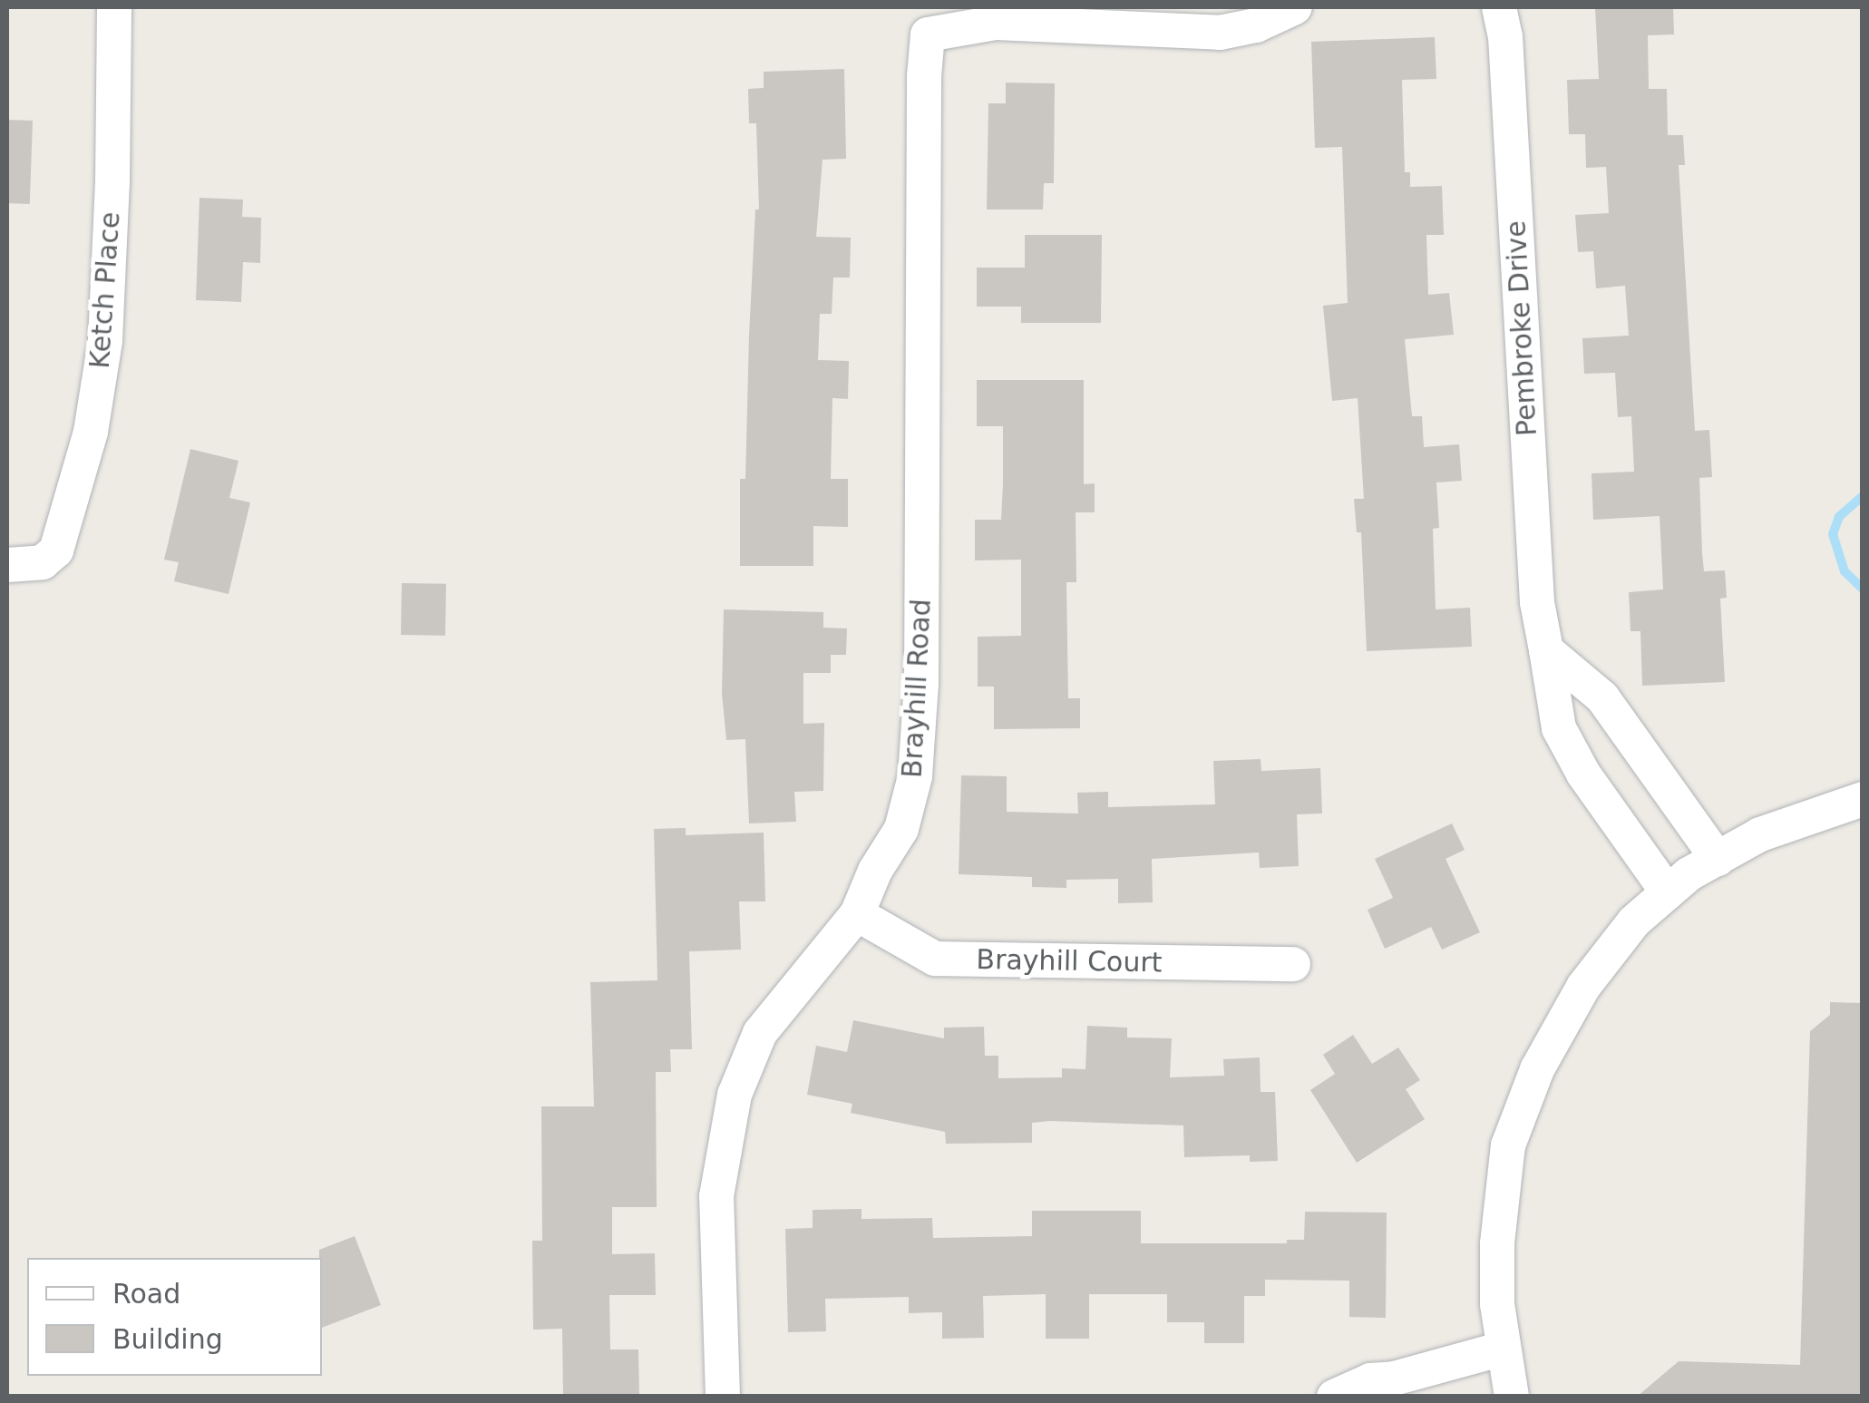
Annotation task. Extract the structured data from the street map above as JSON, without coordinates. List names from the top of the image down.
{
  "streets": {
    "street": [
      "Ketch Place",
      "Pembroke Drive",
      "Brayhill Road",
      "Brayhill Court"
    ]
  },
  "crossings": [
    ["Brayhill Road", "Brayhill Court"]
  ],
  "legend": ["Road", "Building"]
}
